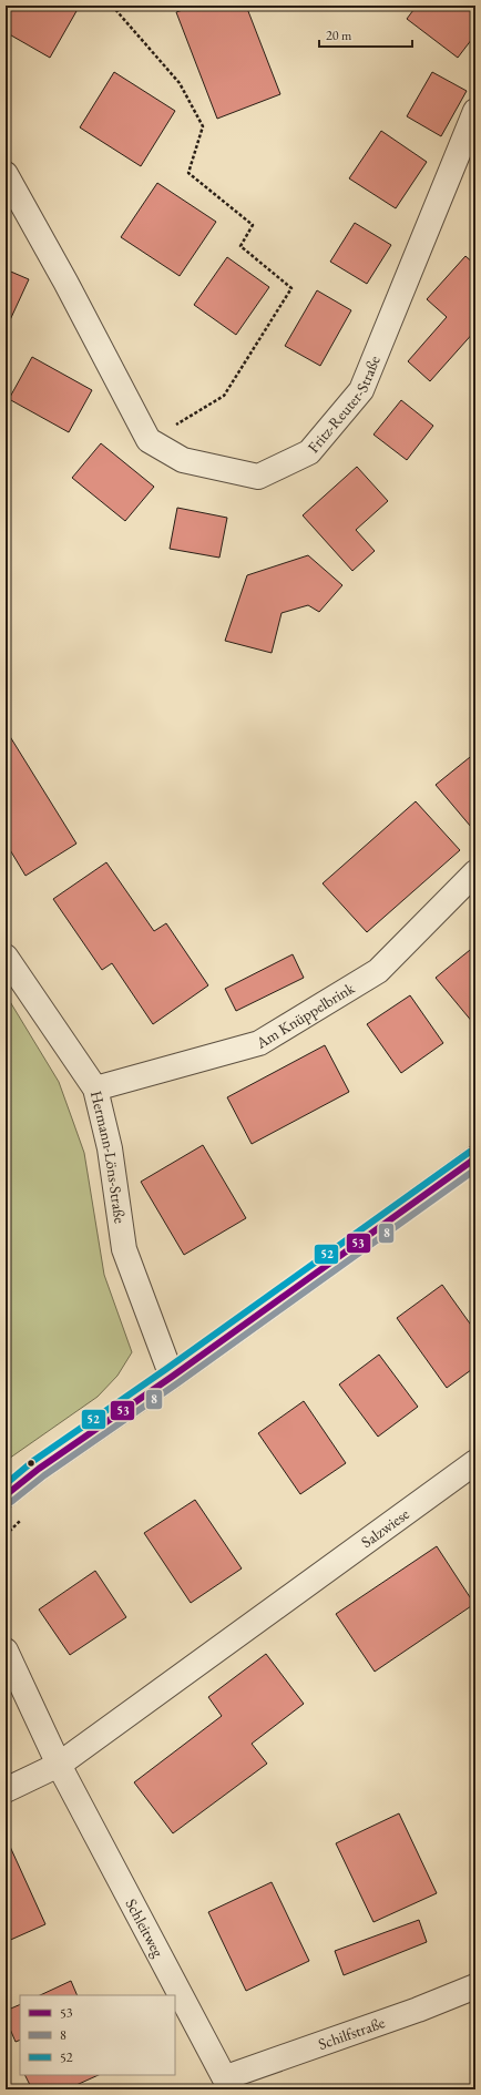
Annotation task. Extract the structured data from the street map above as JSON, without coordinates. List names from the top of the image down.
{
  "streets": {
    "street": [
      "Fritz-Reuter-Straße",
      "Am Knüppelbrink",
      "Hermann-Löns-Straße",
      "Salzwiese",
      "Schleitweg",
      "Schilfstraße"
    ]
  },
  "crossings": [
    ["Am Knüppelbrink", "Hermann-Löns-Straße"],
    ["Salzwiese", "Schleitweg"],
    ["Schleitweg", "Schilfstraße"]
  ],
  "lines": ["transit line 52", "transit line 53", "transit line 8"],
  "legend": ["53", "8", "52"],
  "scale_bar": "20 m"
}
